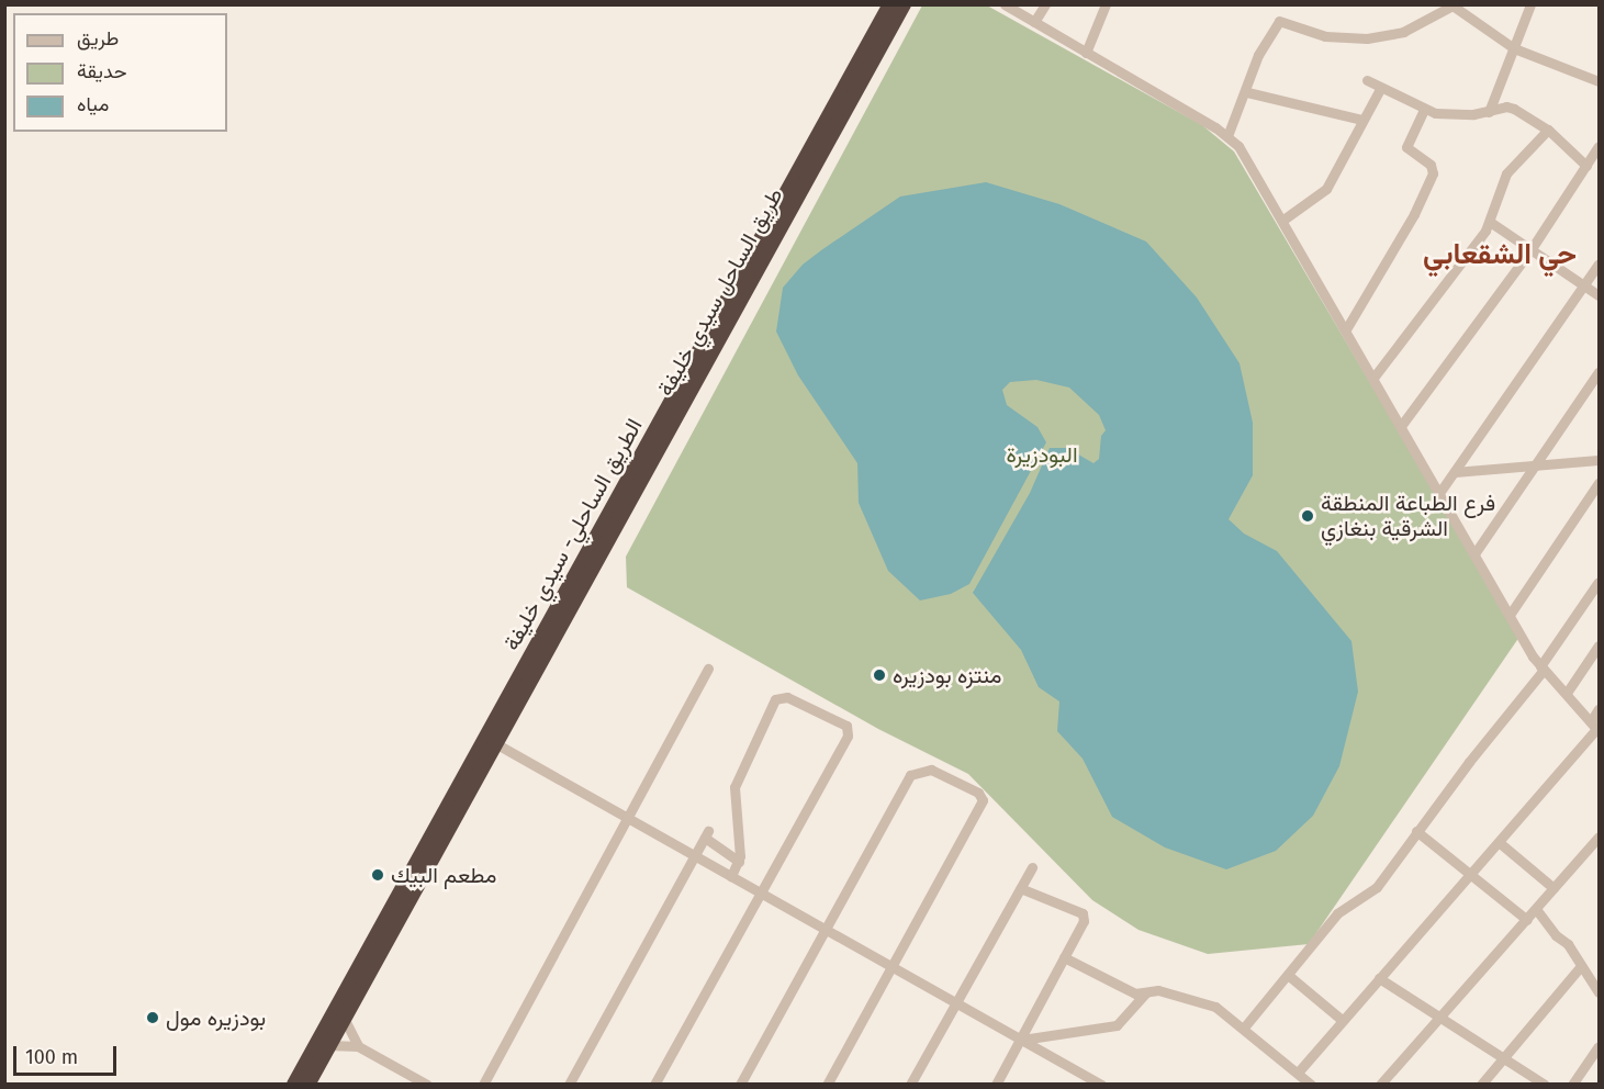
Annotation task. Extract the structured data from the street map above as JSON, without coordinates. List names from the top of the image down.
{
  "streets": {
    "highway": ["طريق الساحل سيدي خليفة", "الطريق الساحلي- سيدي خليفة"]
  },
  "crossings": [
    ["طريق الساحل سيدي خليفة", "الطريق الساحلي- سيدي خليفة"]
  ],
  "districts": ["حي الشقعابي"],
  "parks": ["البودزيرة"],
  "places": [
    "فرع الطباعة المنطقة الشرقية بنغازي",
    "منتزه بودزيره",
    "مطعم البيك",
    "بودزيره مول"
  ],
  "legend": ["طريق", "حديقة", "مياه"],
  "scale_bar": "100 m"
}
